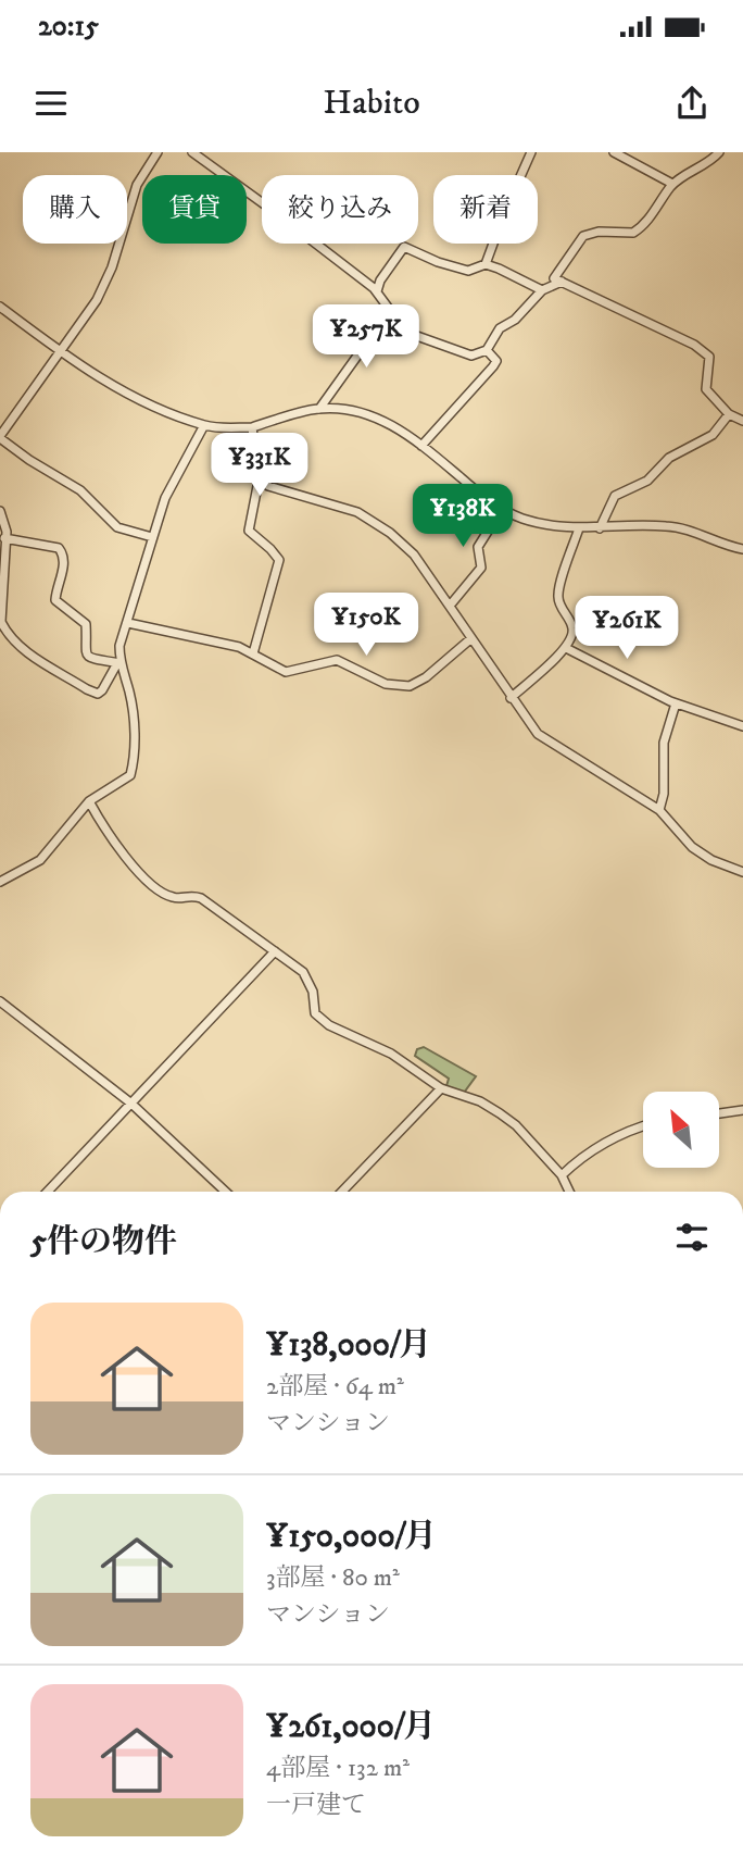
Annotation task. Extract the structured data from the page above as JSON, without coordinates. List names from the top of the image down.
{
  "north": "top left",
  "page": {
    "status": "20:15",
    "header": "Habito",
    "chip": [
      "購入",
      "賃貸",
      "絞り込み",
      "新着"
    ],
    "price": [
      "¥257K",
      "¥331K",
      "¥138K",
      "¥150K",
      "¥261K"
    ],
    "heading": "5件の物件",
    "list": [
      {
        "name": "¥138,000/月",
        "note": "2部屋 · 64 m² · マンション"
      },
      {
        "name": "¥150,000/月",
        "note": "3部屋 · 80 m² · マンション"
      },
      {
        "name": "¥261,000/月",
        "note": "4部屋 · 132 m² · 一戸建て"
      }
    ]
  }
}
